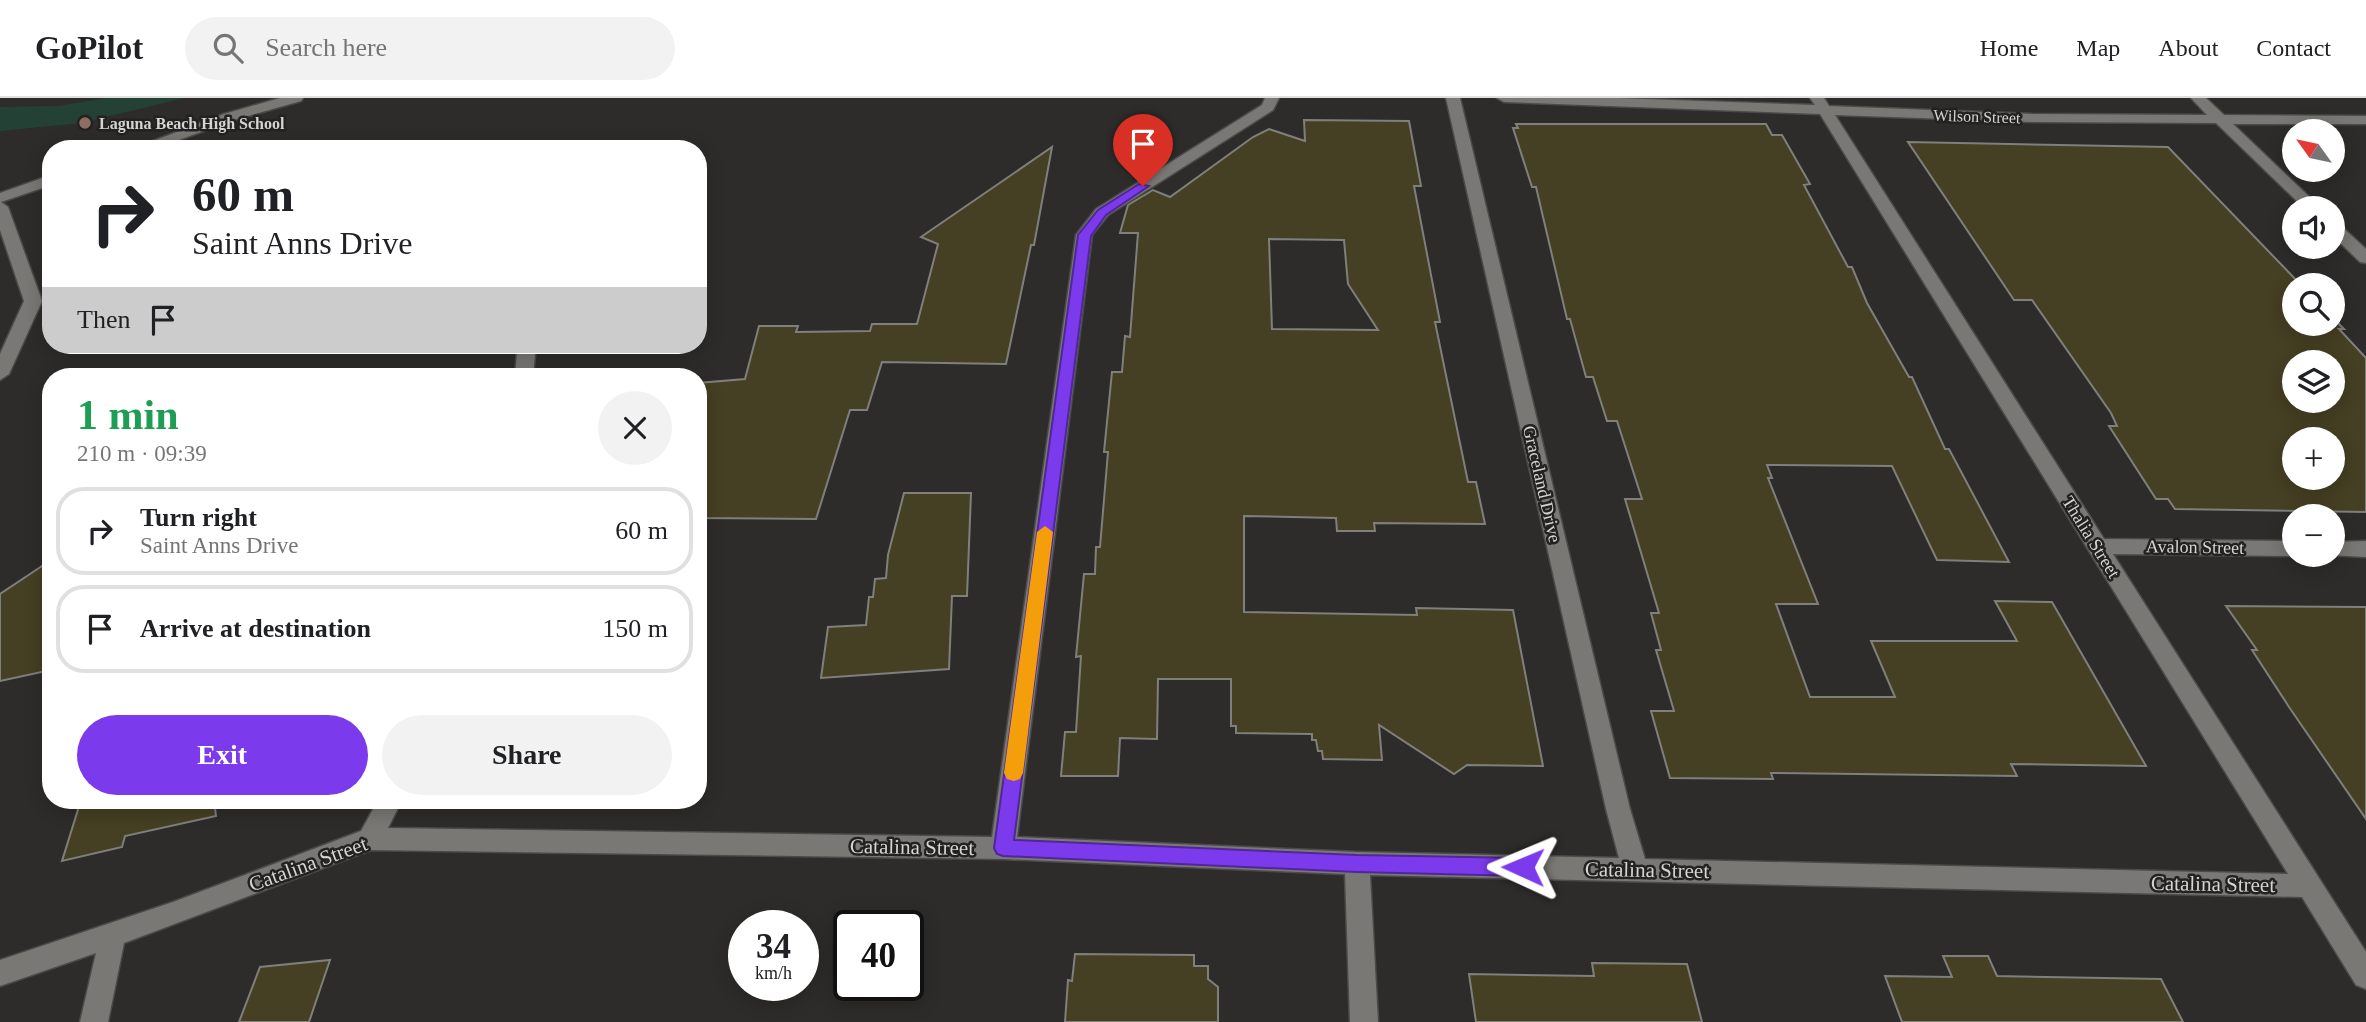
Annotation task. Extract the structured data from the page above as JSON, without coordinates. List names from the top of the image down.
{
  "streets": {
    "street": [
      "Wilson Street",
      "Graceland Drive",
      "Thalia Street",
      "Avalon Street",
      "Catalina Street"
    ]
  },
  "crossings": [
    ["Wilson Street", "Thalia Street"],
    ["Graceland Drive", "Catalina Street"],
    ["Thalia Street", "Avalon Street"],
    ["Thalia Street", "Catalina Street"]
  ],
  "places": ["Laguna Beach High School"],
  "north": "top left",
  "page": {
    "header": "GoPilot",
    "search": "Search here",
    "nav": [
      "Home",
      "Map",
      "About",
      "Contact"
    ],
    "map_buttons": ["+", "−"],
    "turn": ["60 m", "Saint Anns Drive"],
    "then": "Then",
    "heading": ["1 min", "210 m · 09:39"],
    "list": [
      {
        "name": "Turn right",
        "note": "Saint Anns Drive",
        "value": "60 m"
      },
      {
        "name": "Arrive at destination",
        "value": "150 m"
      }
    ],
    "buttons": ["Exit", "Share"],
    "speed": "34 km/h",
    "limit": "40"
  }
}
